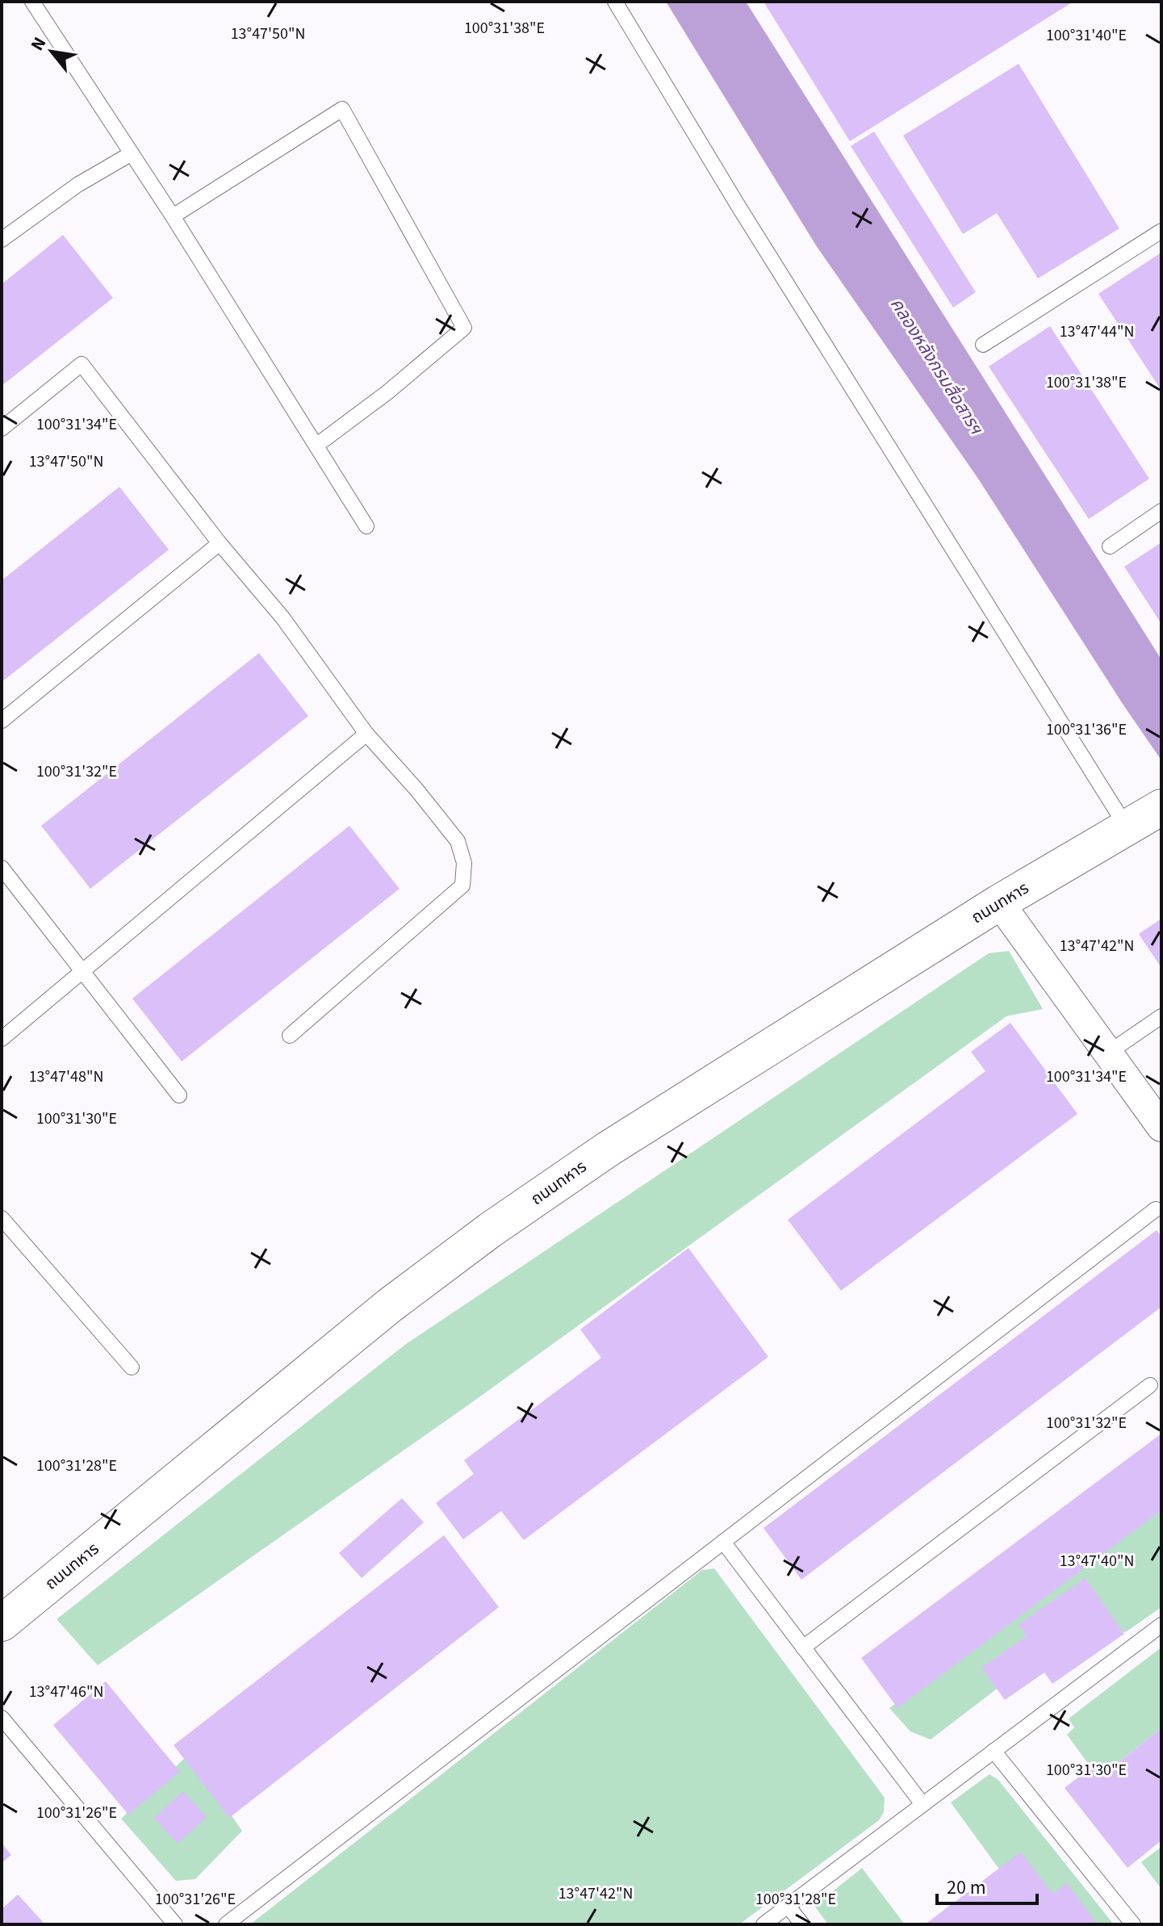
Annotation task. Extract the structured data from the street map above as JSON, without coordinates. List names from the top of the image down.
{
  "streets": {
    "main road": ["ถนนทหาร"]
  },
  "water": ["คลองหลังกรมสื่อสารฯ"],
  "scale_bar": "20 m",
  "north": "top left",
  "coordinates": [
    "100°31'38\"E",
    "13°47'50\"N",
    "100°31'40\"E",
    "13°47'44\"N",
    "100°31'34\"E",
    "100°31'36\"E",
    "100°31'32\"E",
    "13°47'42\"N",
    "13°47'48\"N",
    "100°31'30\"E",
    "100°31'28\"E",
    "13°47'40\"N",
    "13°47'46\"N",
    "100°31'26\"E"
  ]
}
